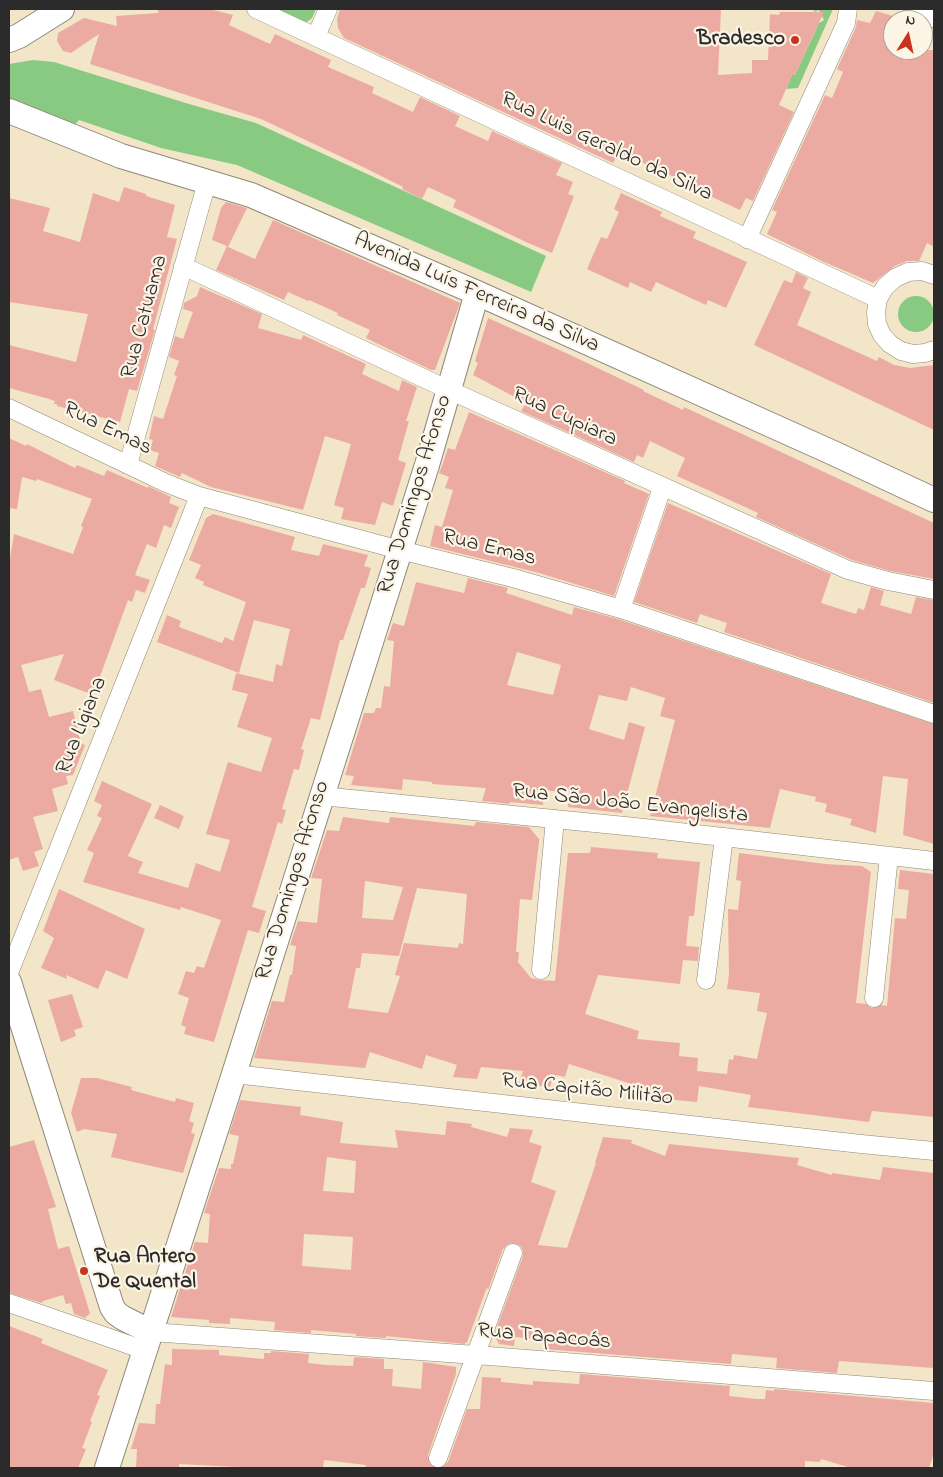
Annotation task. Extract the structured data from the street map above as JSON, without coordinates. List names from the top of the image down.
{
  "streets": {
    "street": [
      "Rua Luis Geraldo da Silva",
      "Avenida Luís Ferreira da Silva",
      "Rua Catuama",
      "Rua Cupiara",
      "Rua Emas",
      "Rua Domingos Afonso",
      "Rua Ligiana",
      "Rua São João Evangelista",
      "Rua Capitão Militão",
      "Rua Tapacoás"
    ]
  },
  "crossings": [
    ["Avenida Luís Ferreira da Silva", "Rua Catuama"],
    ["Avenida Luís Ferreira da Silva", "Rua Domingos Afonso"],
    ["Rua Catuama", "Rua Cupiara"],
    ["Rua Catuama", "Rua Emas"],
    ["Rua Cupiara", "Rua Domingos Afonso"],
    ["Rua Emas", "Rua Domingos Afonso"],
    ["Rua Emas", "Rua Ligiana"],
    ["Rua Domingos Afonso", "Rua São João Evangelista"],
    ["Rua Domingos Afonso", "Rua Capitão Militão"],
    ["Rua Domingos Afonso", "Rua Tapacoás"]
  ],
  "places": ["Bradesco", "Rua Antero De Quental"],
  "north": "top"
}
